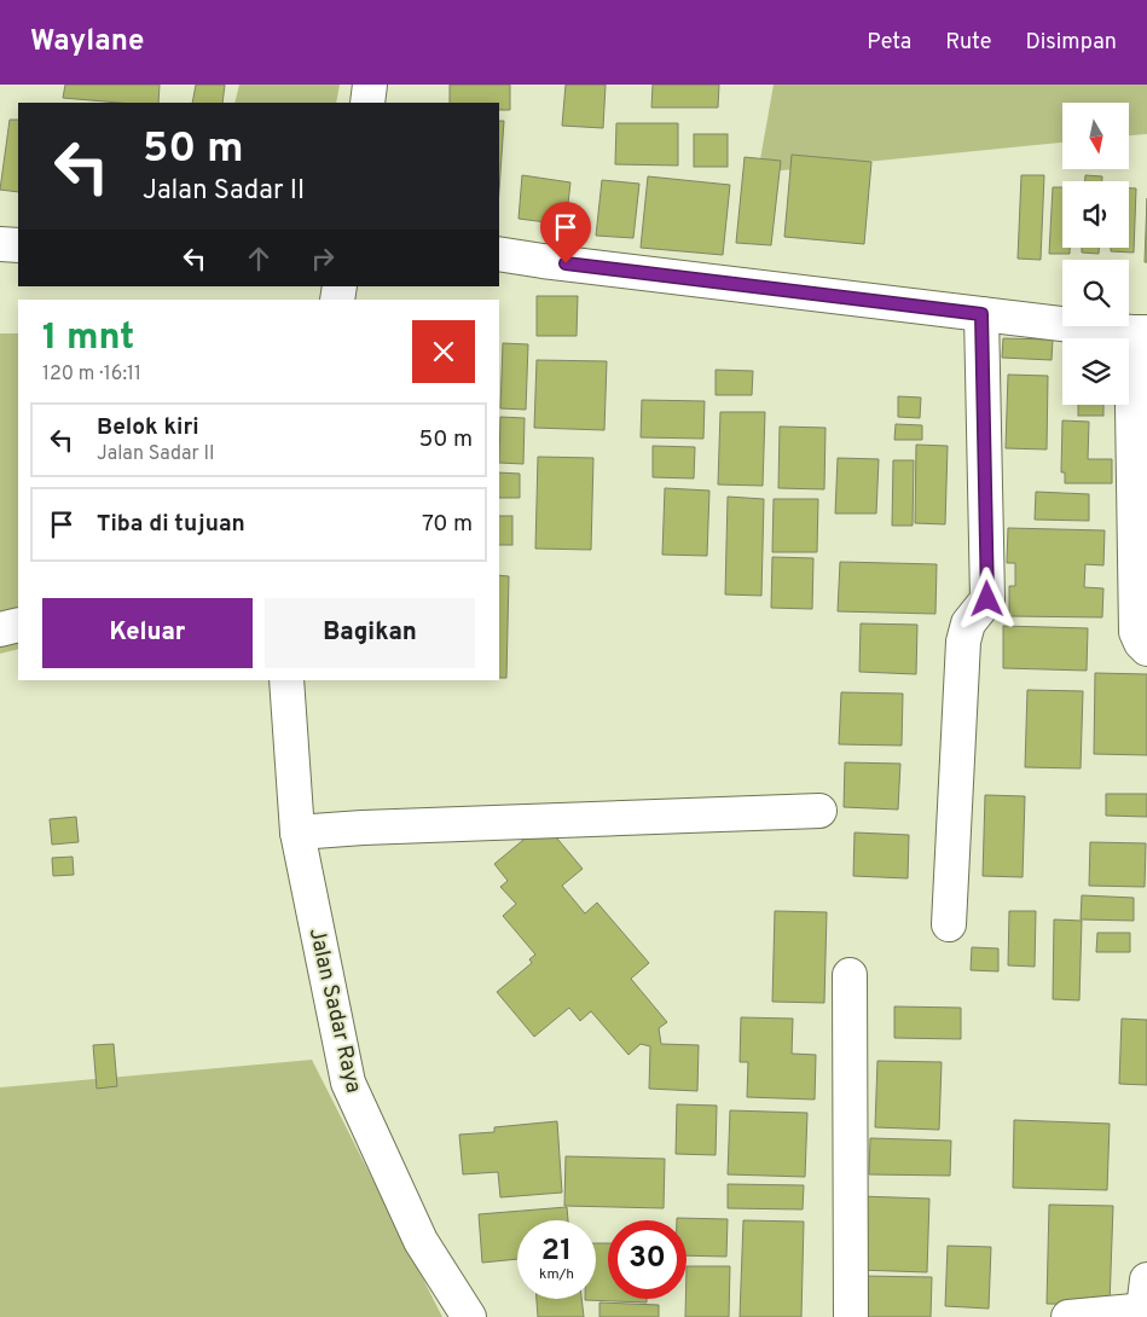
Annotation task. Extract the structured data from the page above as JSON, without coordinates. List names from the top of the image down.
{
  "streets": {
    "street": ["Jalan Sadar Raya"]
  },
  "north": "bottom",
  "page": {
    "header": "Waylane",
    "nav": ["Peta", "Rute", "Disimpan"],
    "turn": ["50 m", "Jalan Sadar II"],
    "heading": ["1 mnt", "120 m · 16:11"],
    "list": [
      {
        "name": "Belok kiri",
        "note": "Jalan Sadar II",
        "value": "50 m"
      },
      {
        "name": "Tiba di tujuan",
        "value": "70 m"
      }
    ],
    "buttons": ["Keluar", "Bagikan"],
    "speed": "21 km/h",
    "limit": "30"
  }
}
